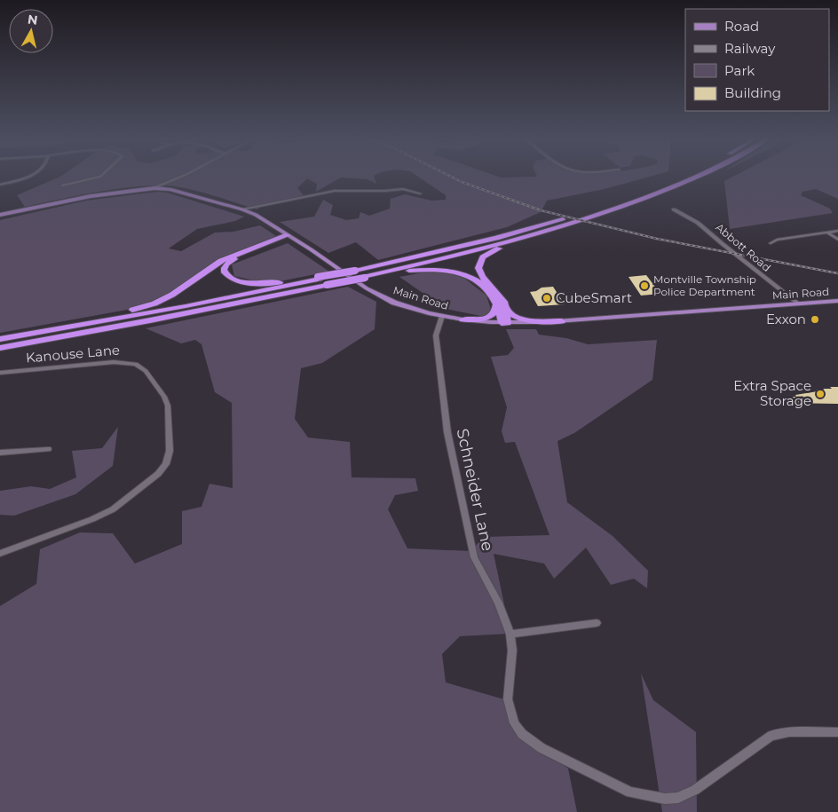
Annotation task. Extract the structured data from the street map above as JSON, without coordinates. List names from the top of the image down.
{
  "streets": {
    "main road": ["Main Road"],
    "street": ["Abbott Road", "Kanouse Lane", "Schneider Lane"]
  },
  "crossings": [
    ["Abbott Road", "Main Road"],
    ["Main Road", "Schneider Lane"]
  ],
  "places": [
    "Montville Township Police Department",
    "CubeSmart",
    "Exxon",
    "Extra Space Storage"
  ],
  "legend": [
    "Road",
    "Railway",
    "Park",
    "Building"
  ],
  "north": "top"
}
